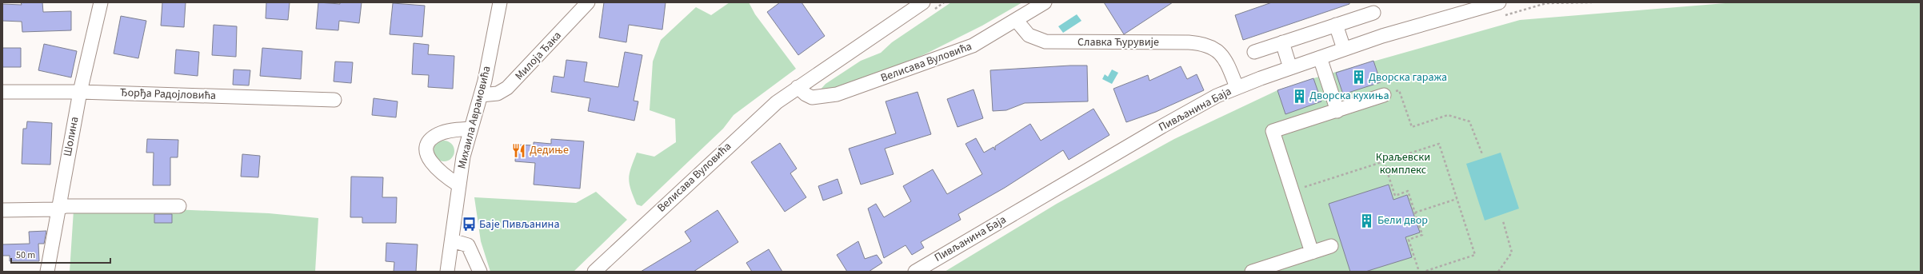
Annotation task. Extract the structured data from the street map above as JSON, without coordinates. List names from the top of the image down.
{
  "streets": {
    "street": [
      "Славка Ћурувије",
      "Милоја Ђака",
      "Велисава Вуловића",
      "Ђорђа Радојловића",
      "Пивљанина Баја",
      "Михаила Аврамовића",
      "Шолина"
    ]
  },
  "crossings": [
    ["Славка Ћурувије", "Велисава Вуловића"],
    ["Славка Ћурувије", "Пивљанина Баја"],
    ["Милоја Ђака", "Михаила Аврамовића"],
    ["Ђорђа Радојловића", "Шолина"]
  ],
  "parks": ["Краљевски комплекс"],
  "places": {
    "building": ["Дворска гаража", "Дворска кухиња", "Бели двор"],
    "restaurant": ["Дедиње"],
    "bus stop": ["Баје Пивљанина"]
  },
  "scale_bar": "50 m"
}
